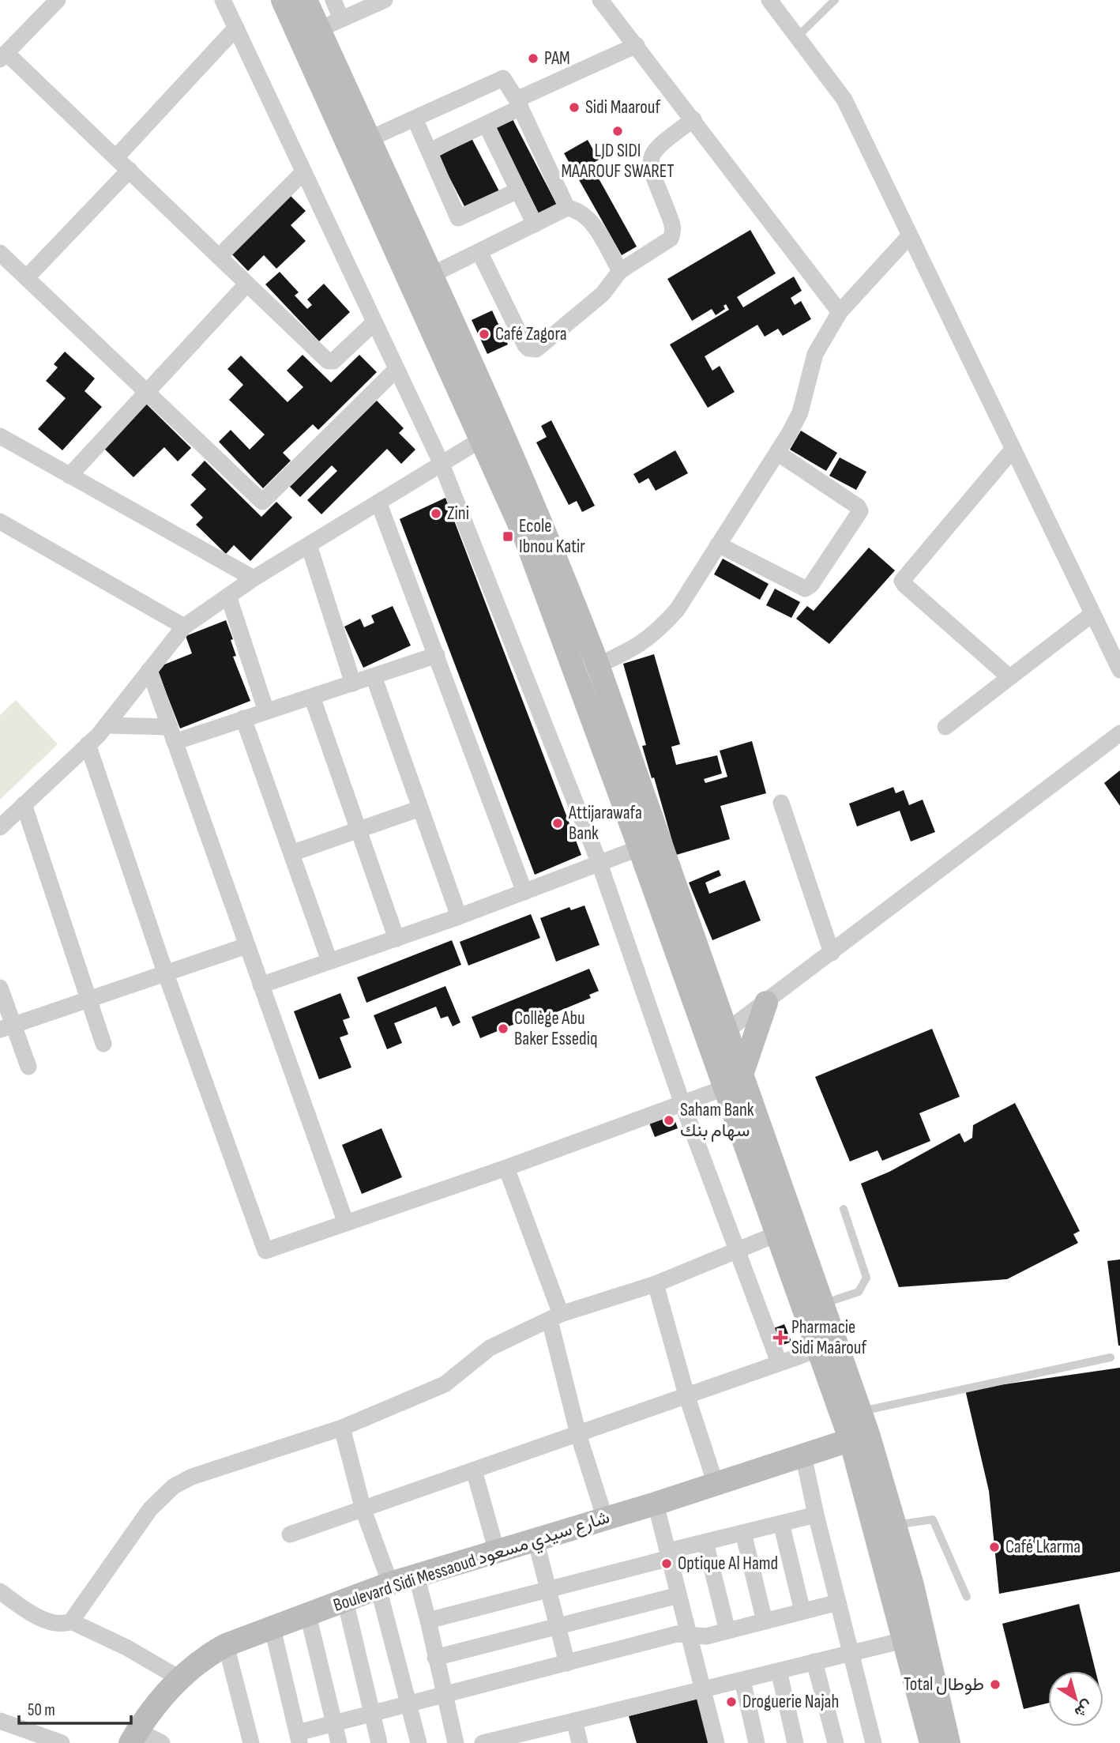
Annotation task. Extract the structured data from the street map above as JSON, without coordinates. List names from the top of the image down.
{
  "streets": {
    "street": ["Boulevard Sidi Messaoud شارع سيدي مسعود"]
  },
  "places": {
    "other": [
      "PAM",
      "Sidi Maarouf",
      "LJD SIDI MAAROUF SWARET",
      "Café Zagora",
      "Zini",
      "Attijarawafa Bank",
      "Collège Abu Baker Essediq",
      "Saham Bank سهام بنك",
      "Café Lkarma",
      "Optique Al Hamd",
      "Total طوطال",
      "Droguerie Najah"
    ],
    "transit": ["Ecole Ibnou Katir"],
    "health": ["Pharmacie Sidi Maârouf"]
  },
  "scale_bar": "50 m",
  "north": "bottom right"
}
